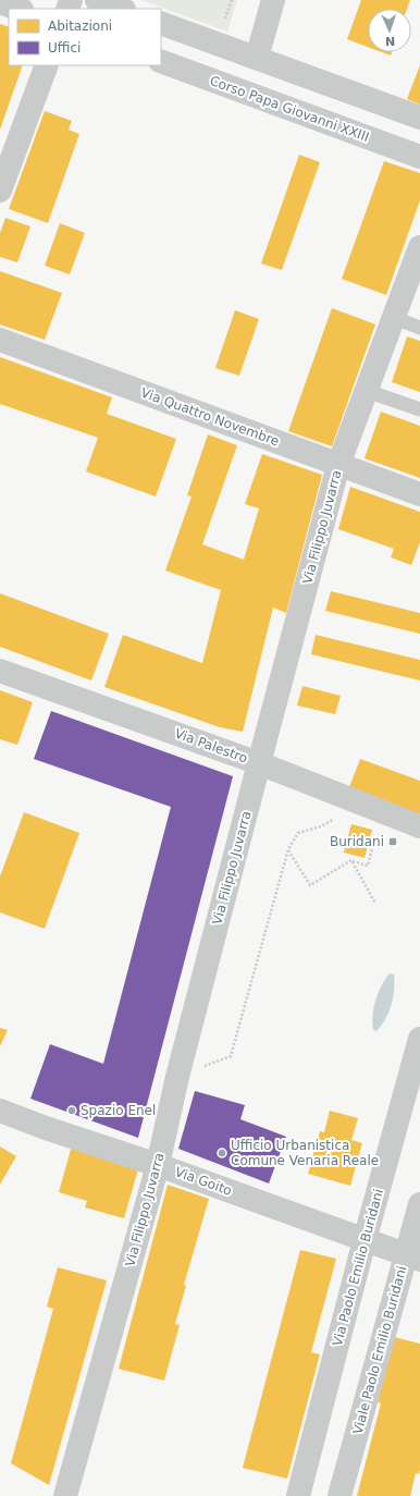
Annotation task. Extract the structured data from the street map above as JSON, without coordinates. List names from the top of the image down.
{
  "streets": {
    "street": [
      "Corso Papa Giovanni XXIII",
      "Via Quattro Novembre",
      "Via Filippo Juvarra",
      "Via Palestro",
      "Via Goito",
      "Via Paolo Emilio Buridani",
      "Viale Paolo Emilio Buridani"
    ]
  },
  "crossings": [
    ["Via Quattro Novembre", "Via Filippo Juvarra"],
    ["Via Filippo Juvarra", "Via Palestro"],
    ["Via Filippo Juvarra", "Via Goito"],
    ["Via Goito", "Via Paolo Emilio Buridani"],
    ["Via Goito", "Viale Paolo Emilio Buridani"]
  ],
  "places": {
    "transit": ["Buridani"],
    "other": ["Spazio Enel", "Ufficio Urbanistica Comune Venaria Reale"]
  },
  "legend": ["Abitazioni", "Uffici"],
  "north": "bottom"
}
